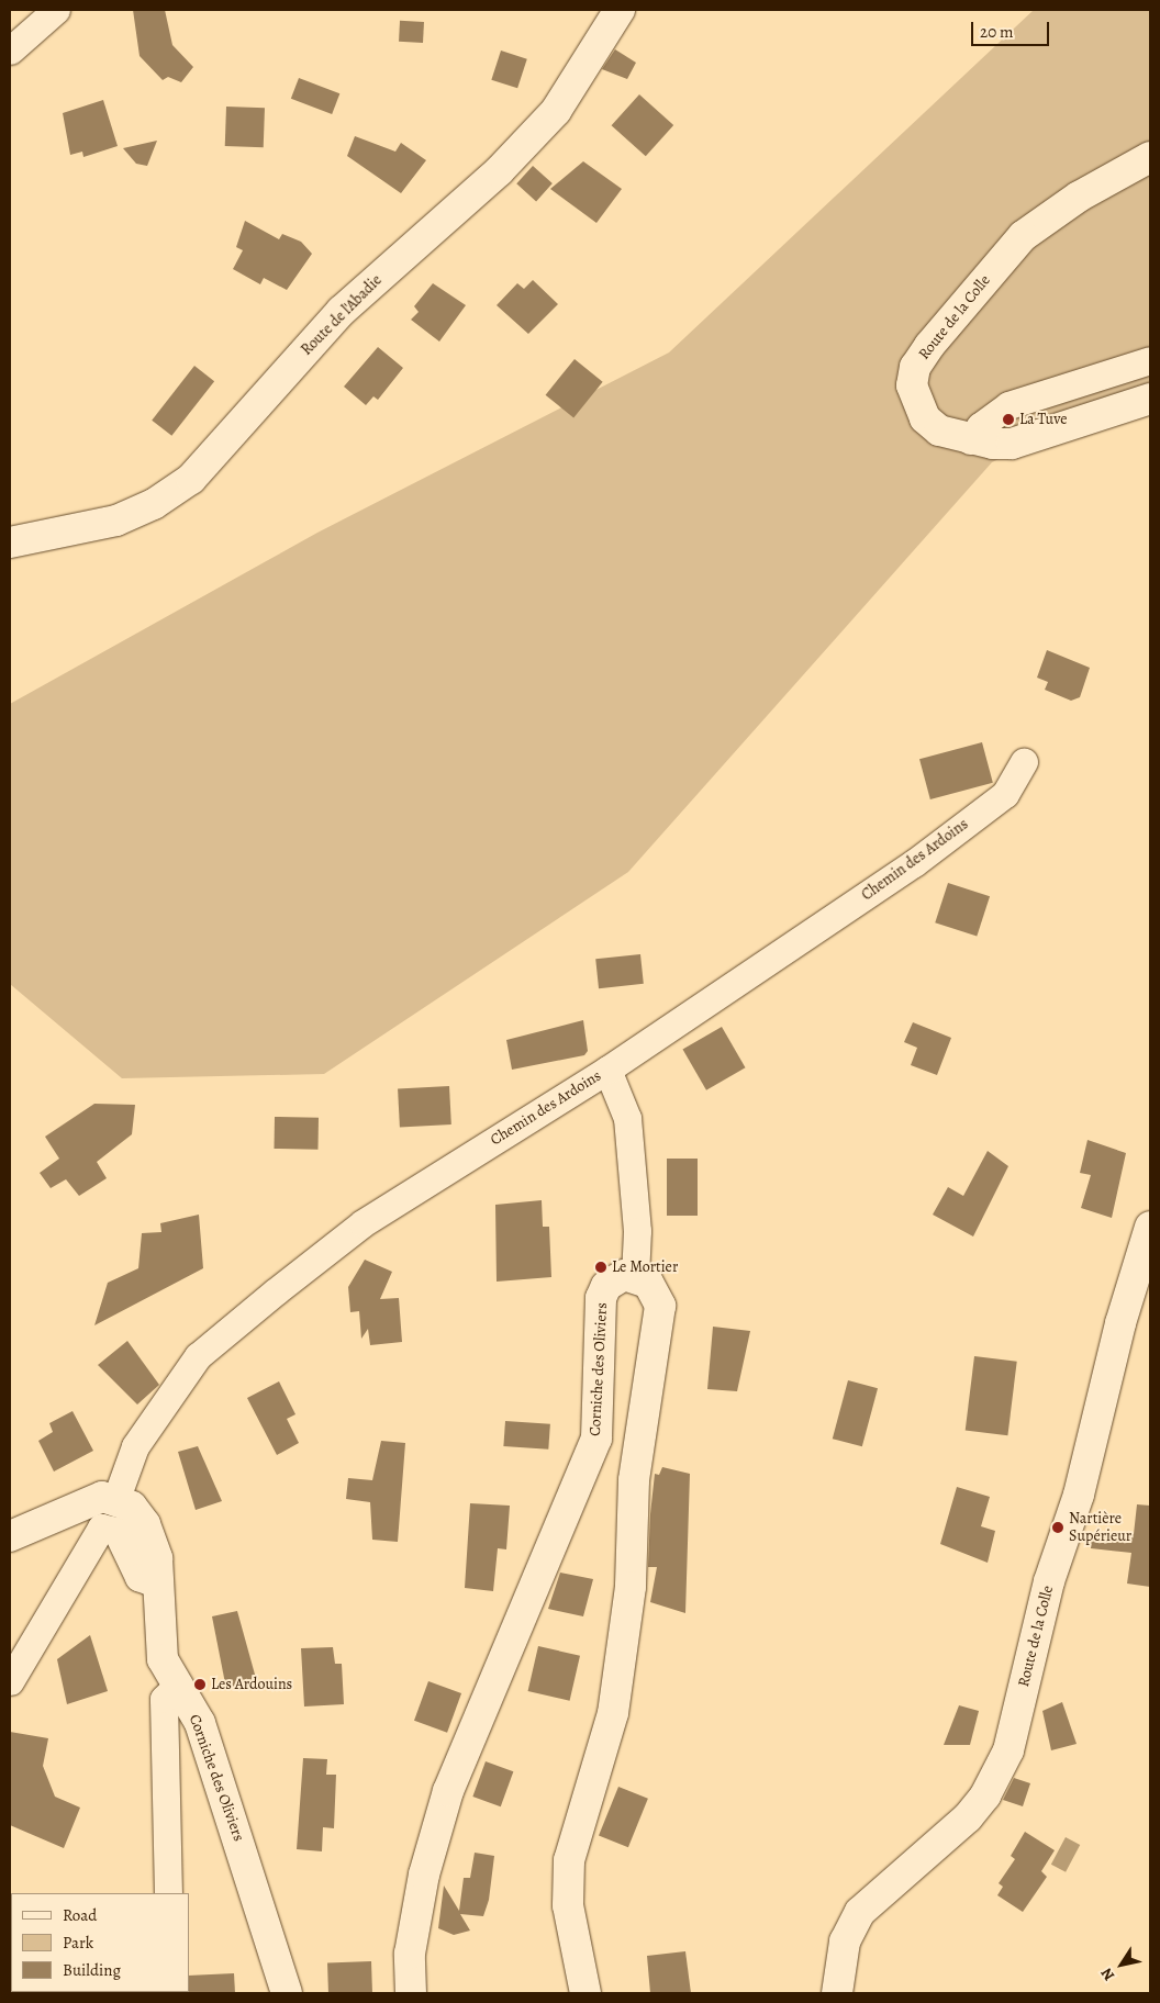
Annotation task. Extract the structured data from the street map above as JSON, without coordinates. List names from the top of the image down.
{
  "streets": {
    "street": [
      "Route de l'Abadie",
      "Route de la Colle",
      "Chemin des Ardoins",
      "Corniche des Oliviers"
    ]
  },
  "crossings": [
    ["Chemin des Ardoins", "Corniche des Oliviers"]
  ],
  "places": [
    "La Tuve",
    "Le Mortier",
    "Nartière Supérieur",
    "Les Ardouins"
  ],
  "legend": ["Road", "Park", "Building"],
  "scale_bar": "20 m",
  "north": "bottom left"
}
